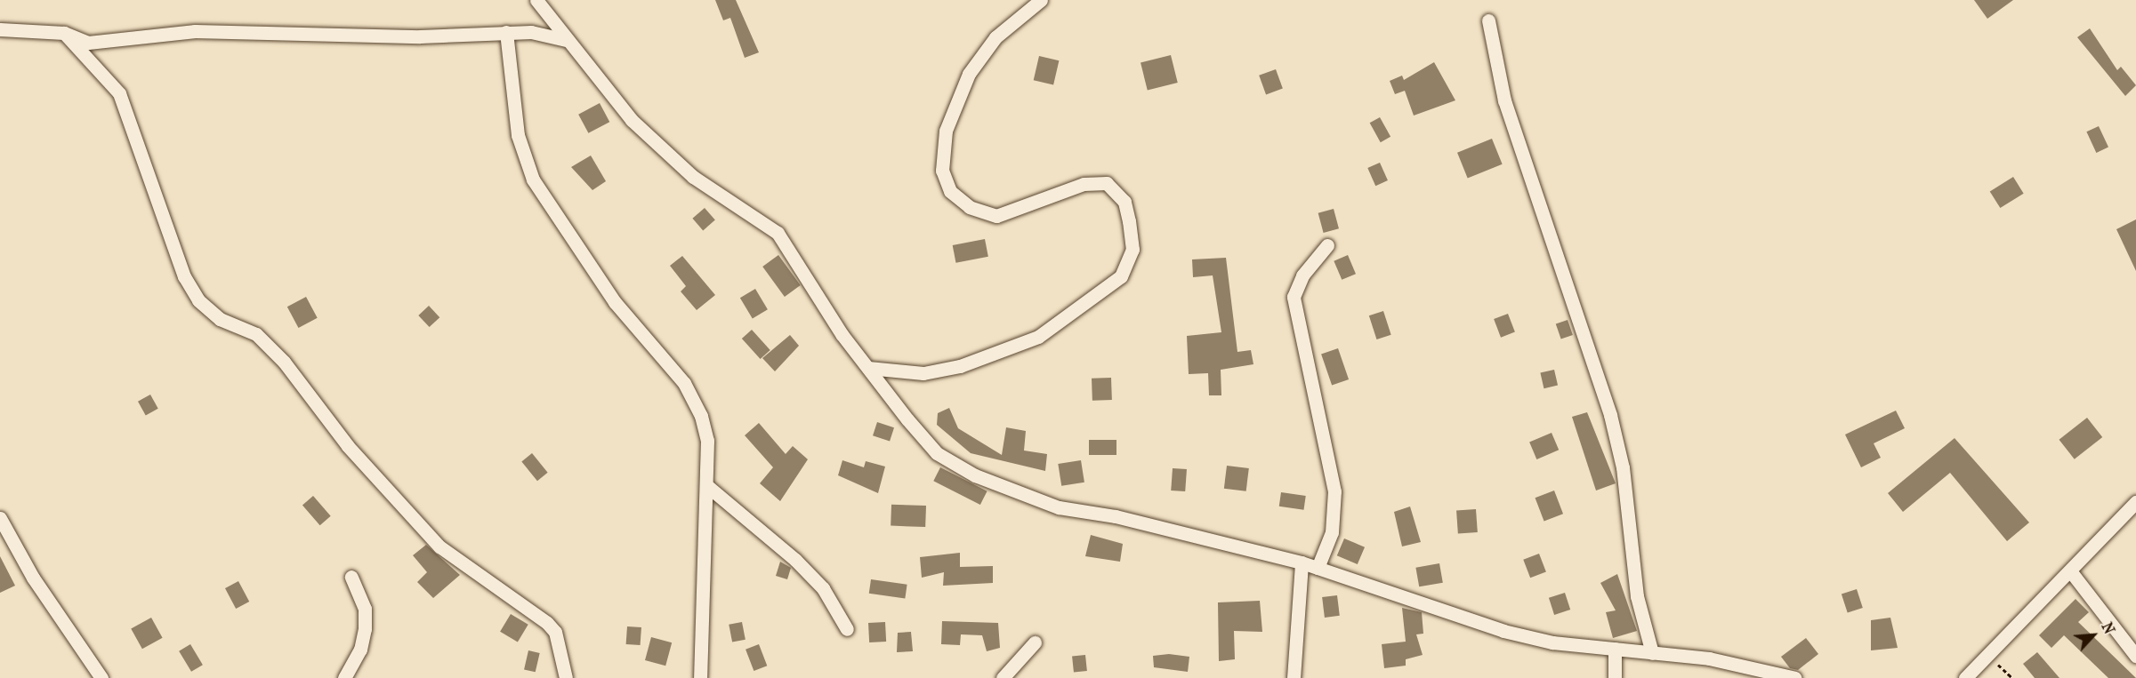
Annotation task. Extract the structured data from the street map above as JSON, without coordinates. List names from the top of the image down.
{
  "north": "top right"
}
